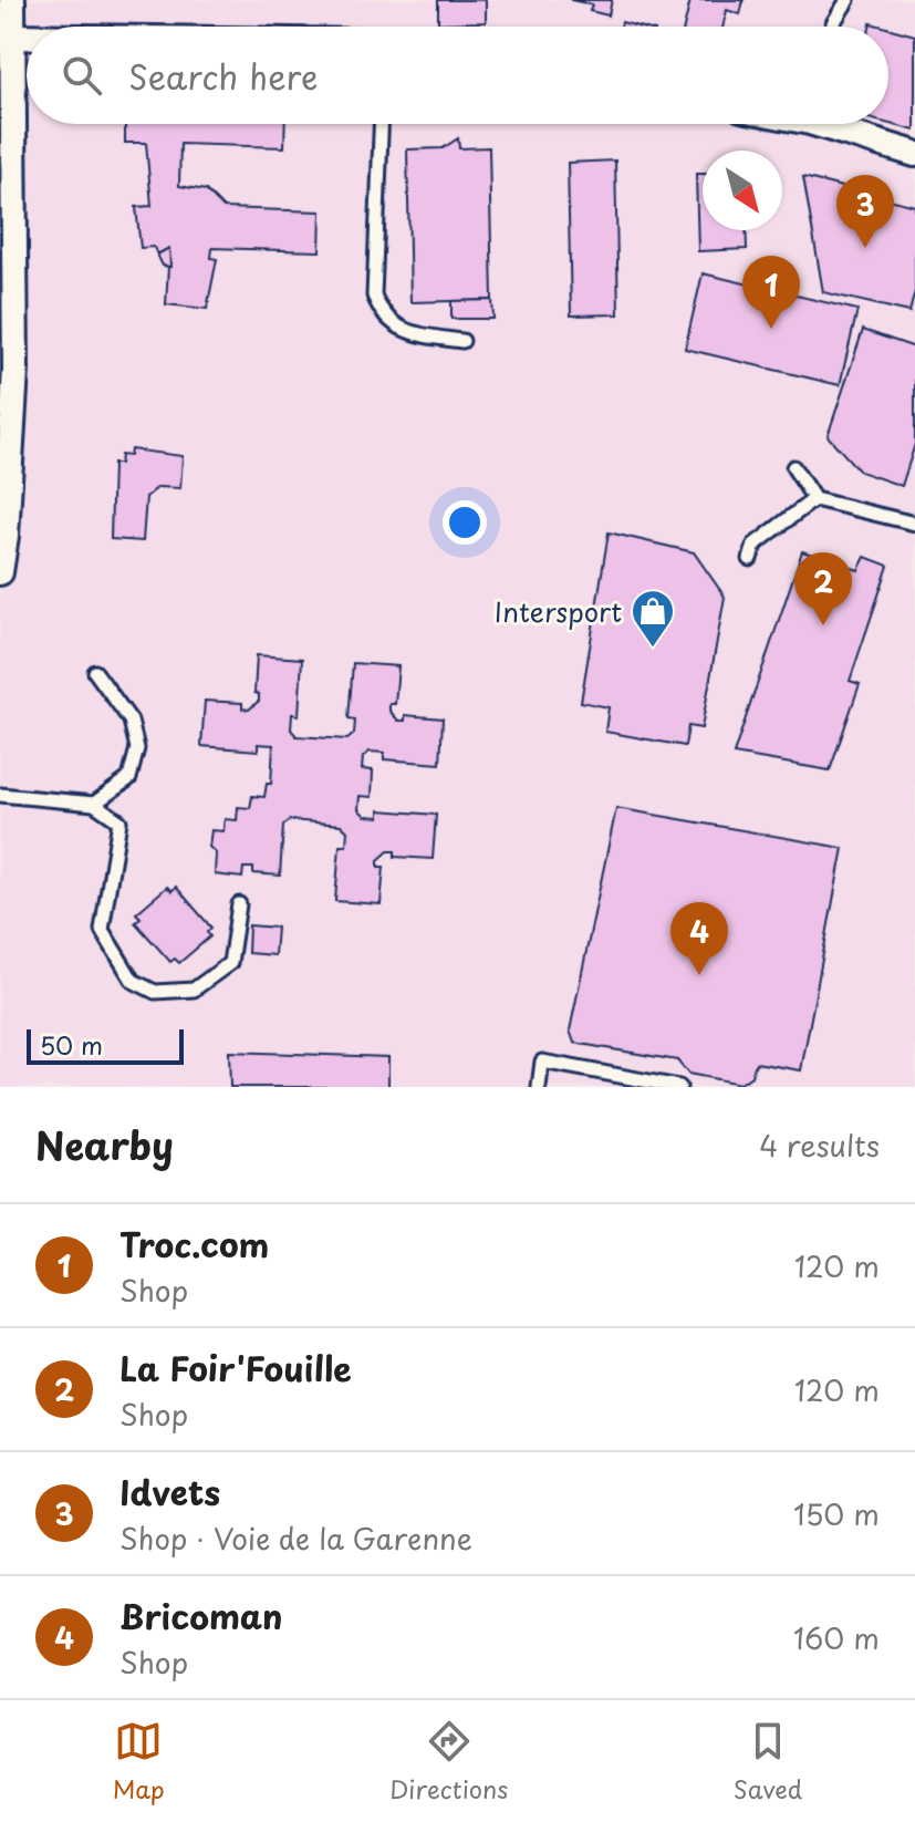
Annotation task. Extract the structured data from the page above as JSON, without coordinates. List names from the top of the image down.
{
  "places": {
    "shop": ["Intersport"]
  },
  "scale_bar": "50 m",
  "north": "bottom right",
  "page": {
    "search": "Search here",
    "pins": [
      "3",
      "1",
      "2",
      "4"
    ],
    "scale": "50 m",
    "heading": ["Nearby", "4 results"],
    "list": [
      {
        "mark": "1",
        "name": "Troc.com",
        "note": "Shop",
        "value": "120 m"
      },
      {
        "mark": "2",
        "name": "La Foir'Fouille",
        "note": "Shop",
        "value": "120 m"
      },
      {
        "mark": "3",
        "name": "Idvets",
        "note": "Shop · Voie de la Garenne",
        "value": "150 m"
      },
      {
        "mark": "4",
        "name": "Bricoman",
        "note": "Shop",
        "value": "160 m"
      }
    ],
    "nav": ["Map", "Directions", "Saved"]
  }
}
